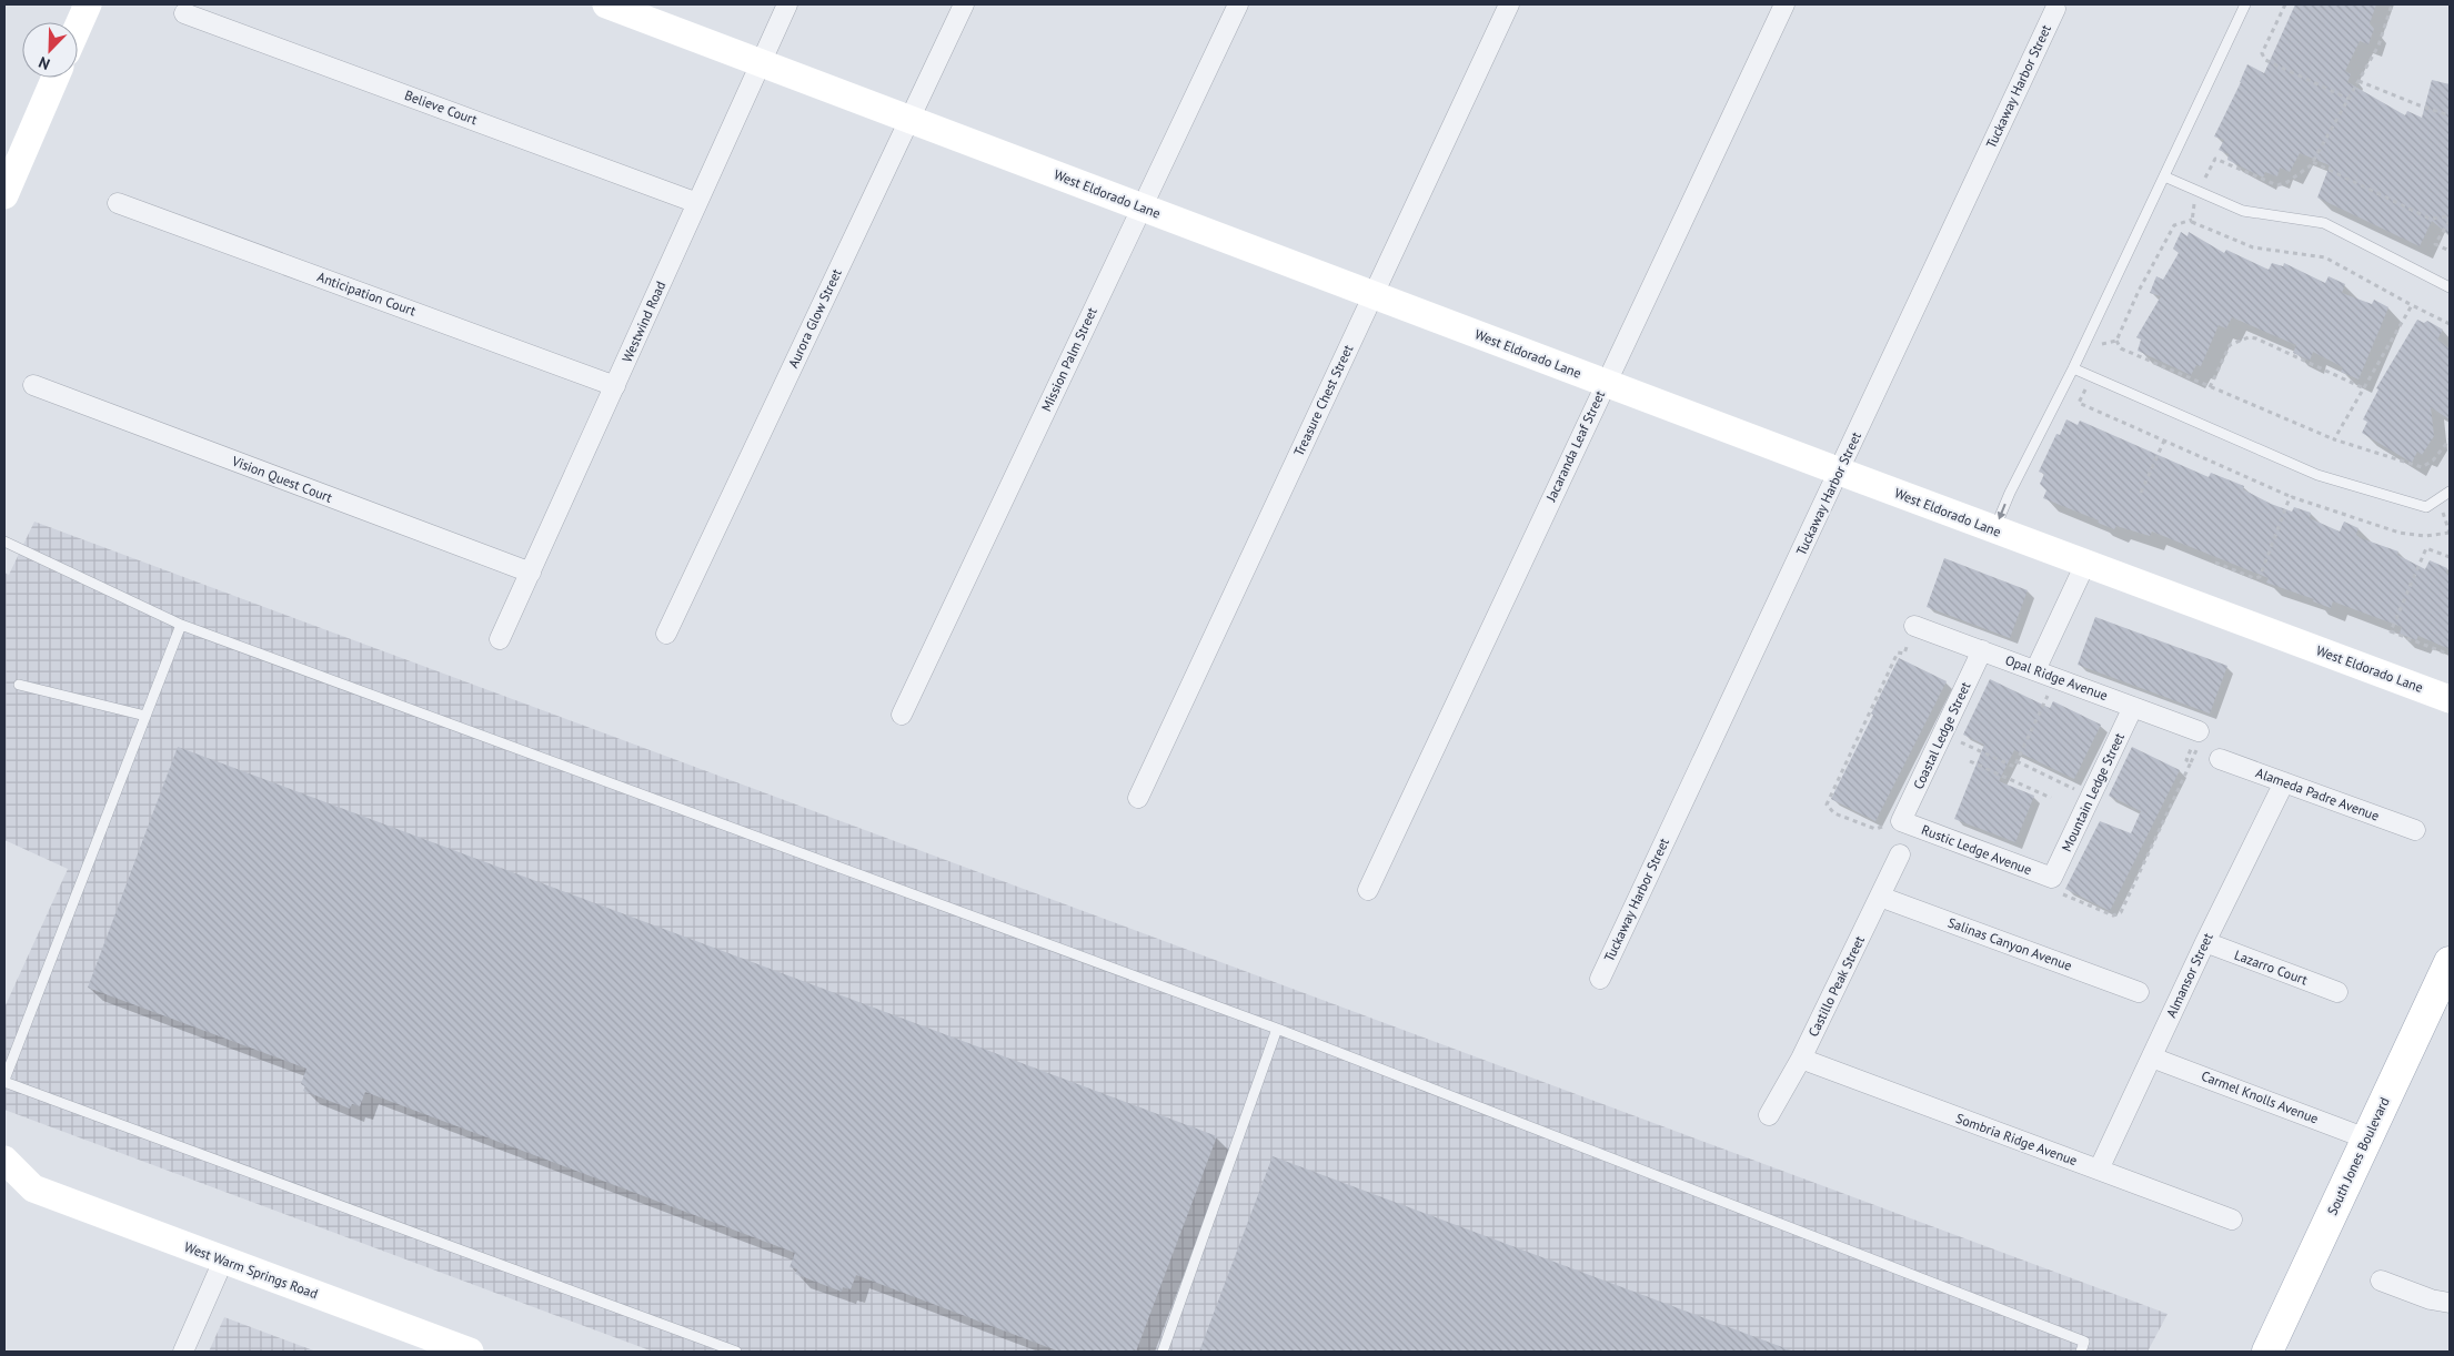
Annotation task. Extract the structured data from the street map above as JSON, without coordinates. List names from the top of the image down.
{
  "streets": {
    "main road": ["South Jones Boulevard"],
    "street": [
      "Tuckaway Harbor Street",
      "Believe Court",
      "West Eldorado Lane",
      "Anticipation Court",
      "Aurora Glow Street",
      "Westwind Road",
      "Mission Palm Street",
      "Treasure Chest Street",
      "Jacaranda Leaf Street",
      "Vision Quest Court",
      "Opal Ridge Avenue",
      "Coastal Ledge Street",
      "Mountain Ledge Street",
      "Alameda Padre Avenue",
      "Rustic Ledge Avenue",
      "Salinas Canyon Avenue",
      "Lazarro Court",
      "Almansor Street",
      "Castillo Peak Street",
      "Carmel Knolls Avenue",
      "Sombria Ridge Avenue",
      "West Warm Springs Road"
    ]
  },
  "crossings": [
    ["Tuckaway Harbor Street", "West Eldorado Lane"],
    ["Believe Court", "Westwind Road"],
    ["West Eldorado Lane", "Aurora Glow Street"],
    ["West Eldorado Lane", "Westwind Road"],
    ["West Eldorado Lane", "Mission Palm Street"],
    ["West Eldorado Lane", "Treasure Chest Street"],
    ["West Eldorado Lane", "Jacaranda Leaf Street"],
    ["Anticipation Court", "Westwind Road"],
    ["Westwind Road", "Vision Quest Court"],
    ["Opal Ridge Avenue", "Coastal Ledge Street"],
    ["Opal Ridge Avenue", "Mountain Ledge Street"],
    ["Coastal Ledge Street", "Rustic Ledge Avenue"],
    ["Mountain Ledge Street", "Rustic Ledge Avenue"],
    ["Alameda Padre Avenue", "Almansor Street"],
    ["Salinas Canyon Avenue", "Castillo Peak Street"],
    ["Lazarro Court", "Almansor Street"],
    ["Almansor Street", "Carmel Knolls Avenue"],
    ["Almansor Street", "Sombria Ridge Avenue"],
    ["Castillo Peak Street", "Sombria Ridge Avenue"],
    ["Carmel Knolls Avenue", "South Jones Boulevard"]
  ],
  "north": "bottom left"
}
